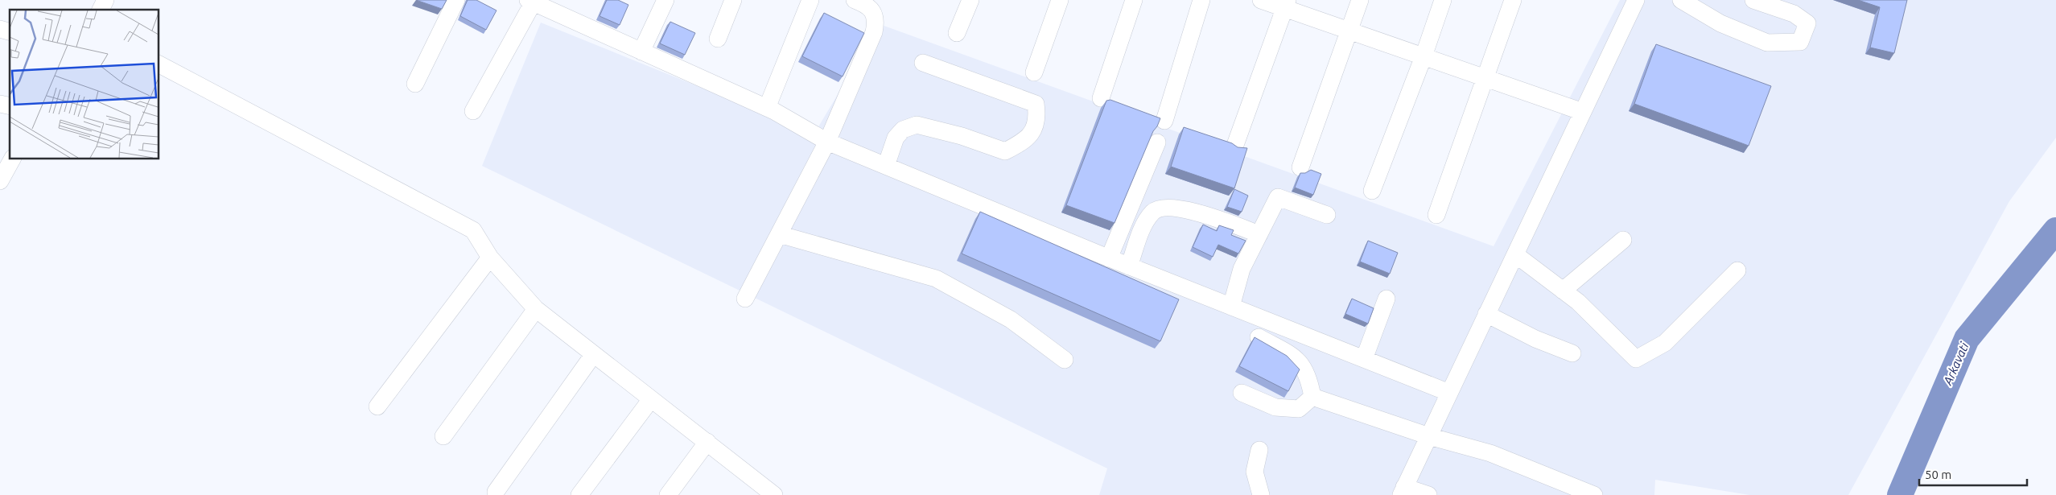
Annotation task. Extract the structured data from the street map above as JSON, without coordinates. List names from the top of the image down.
{
  "water": ["Arkavati"],
  "scale_bar": "50 m"
}
